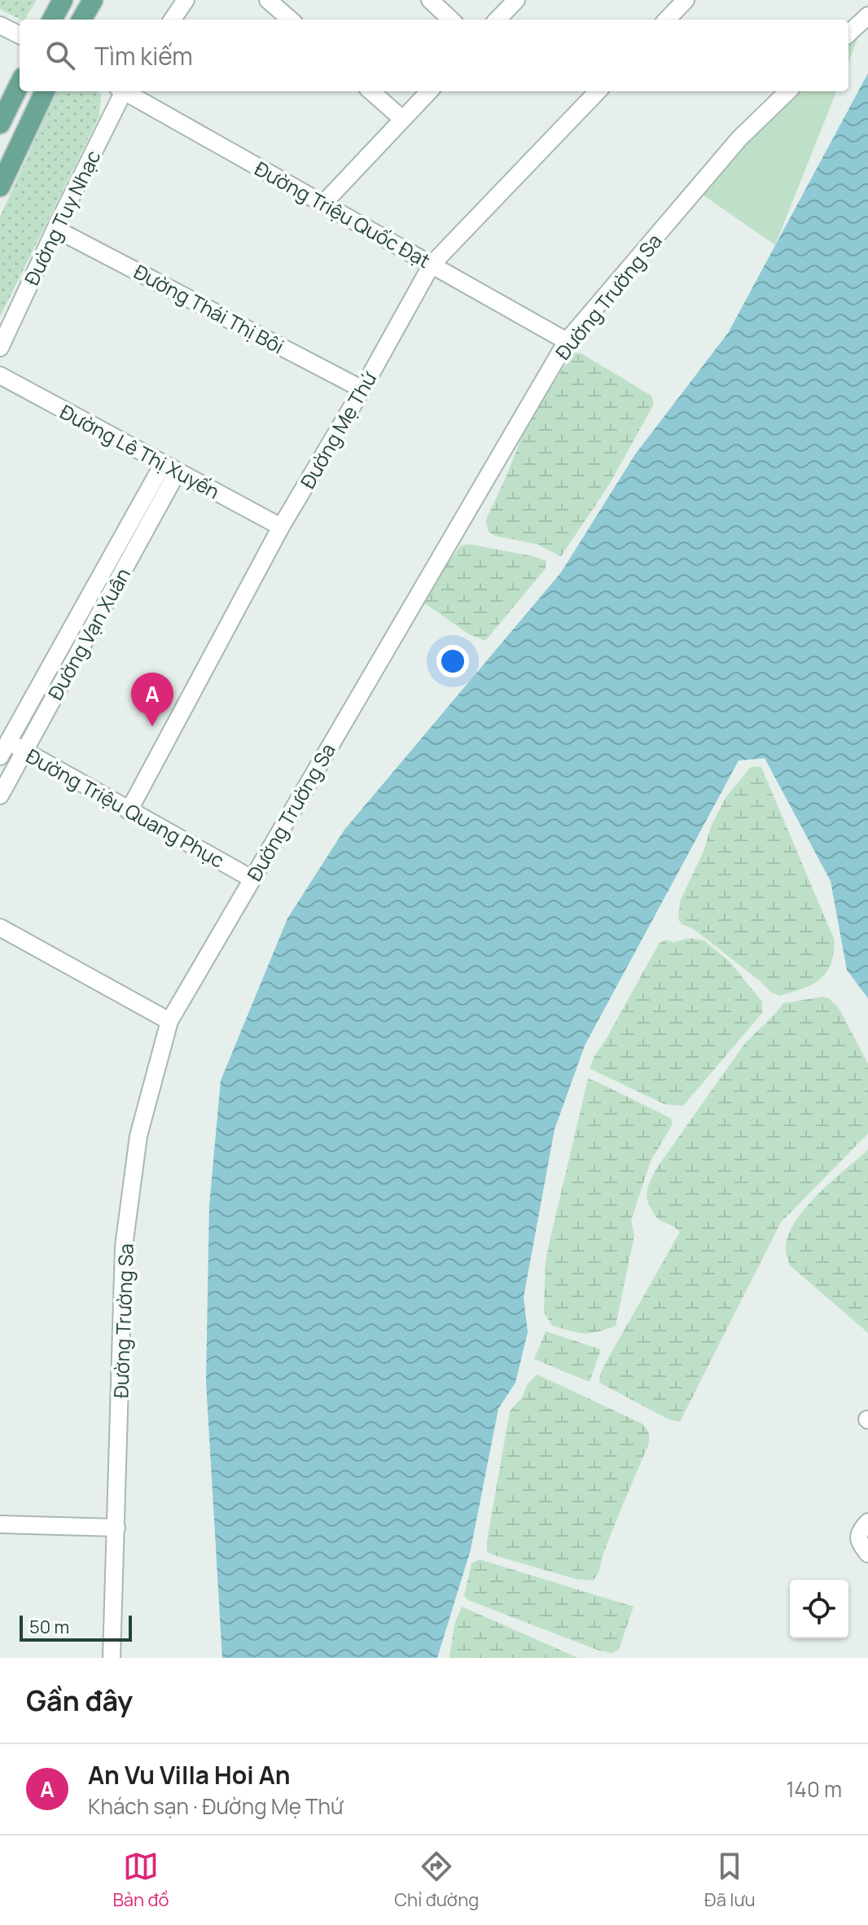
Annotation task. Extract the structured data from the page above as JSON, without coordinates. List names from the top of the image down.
{
  "streets": {
    "street": [
      "Đường Triệu Quốc Đạt",
      "Đường Tuy Nhạc",
      "Đường Trường Sa",
      "Đường Thái Thị Bôi",
      "Đường Mẹ Thứ",
      "Đường Lê Thị Xuyến",
      "Đường Vạn Xuân",
      "Đường Triệu Quang Phục"
    ]
  },
  "crossings": [
    ["Đường Triệu Quốc Đạt", "Đường Trường Sa"],
    ["Đường Triệu Quốc Đạt", "Đường Mẹ Thứ"],
    ["Đường Tuy Nhạc", "Đường Thái Thị Bôi"],
    ["Đường Trường Sa", "Đường Triệu Quang Phục"],
    ["Đường Thái Thị Bôi", "Đường Mẹ Thứ"],
    ["Đường Mẹ Thứ", "Đường Lê Thị Xuyến"],
    ["Đường Mẹ Thứ", "Đường Triệu Quang Phục"],
    ["Đường Lê Thị Xuyến", "Đường Vạn Xuân"],
    ["Đường Vạn Xuân", "Đường Triệu Quang Phục"]
  ],
  "scale_bar": "50 m",
  "page": {
    "search": "Tìm kiếm",
    "pins": "A",
    "scale": "50 m",
    "heading": "Gần đây",
    "list": [
      {
        "mark": "A",
        "name": "An Vu Villa Hoi An",
        "note": "Khách sạn · Đường Mẹ Thứ",
        "value": "140 m"
      }
    ],
    "nav": ["Bản đồ", "Chỉ đường", "Đã lưu"]
  }
}
